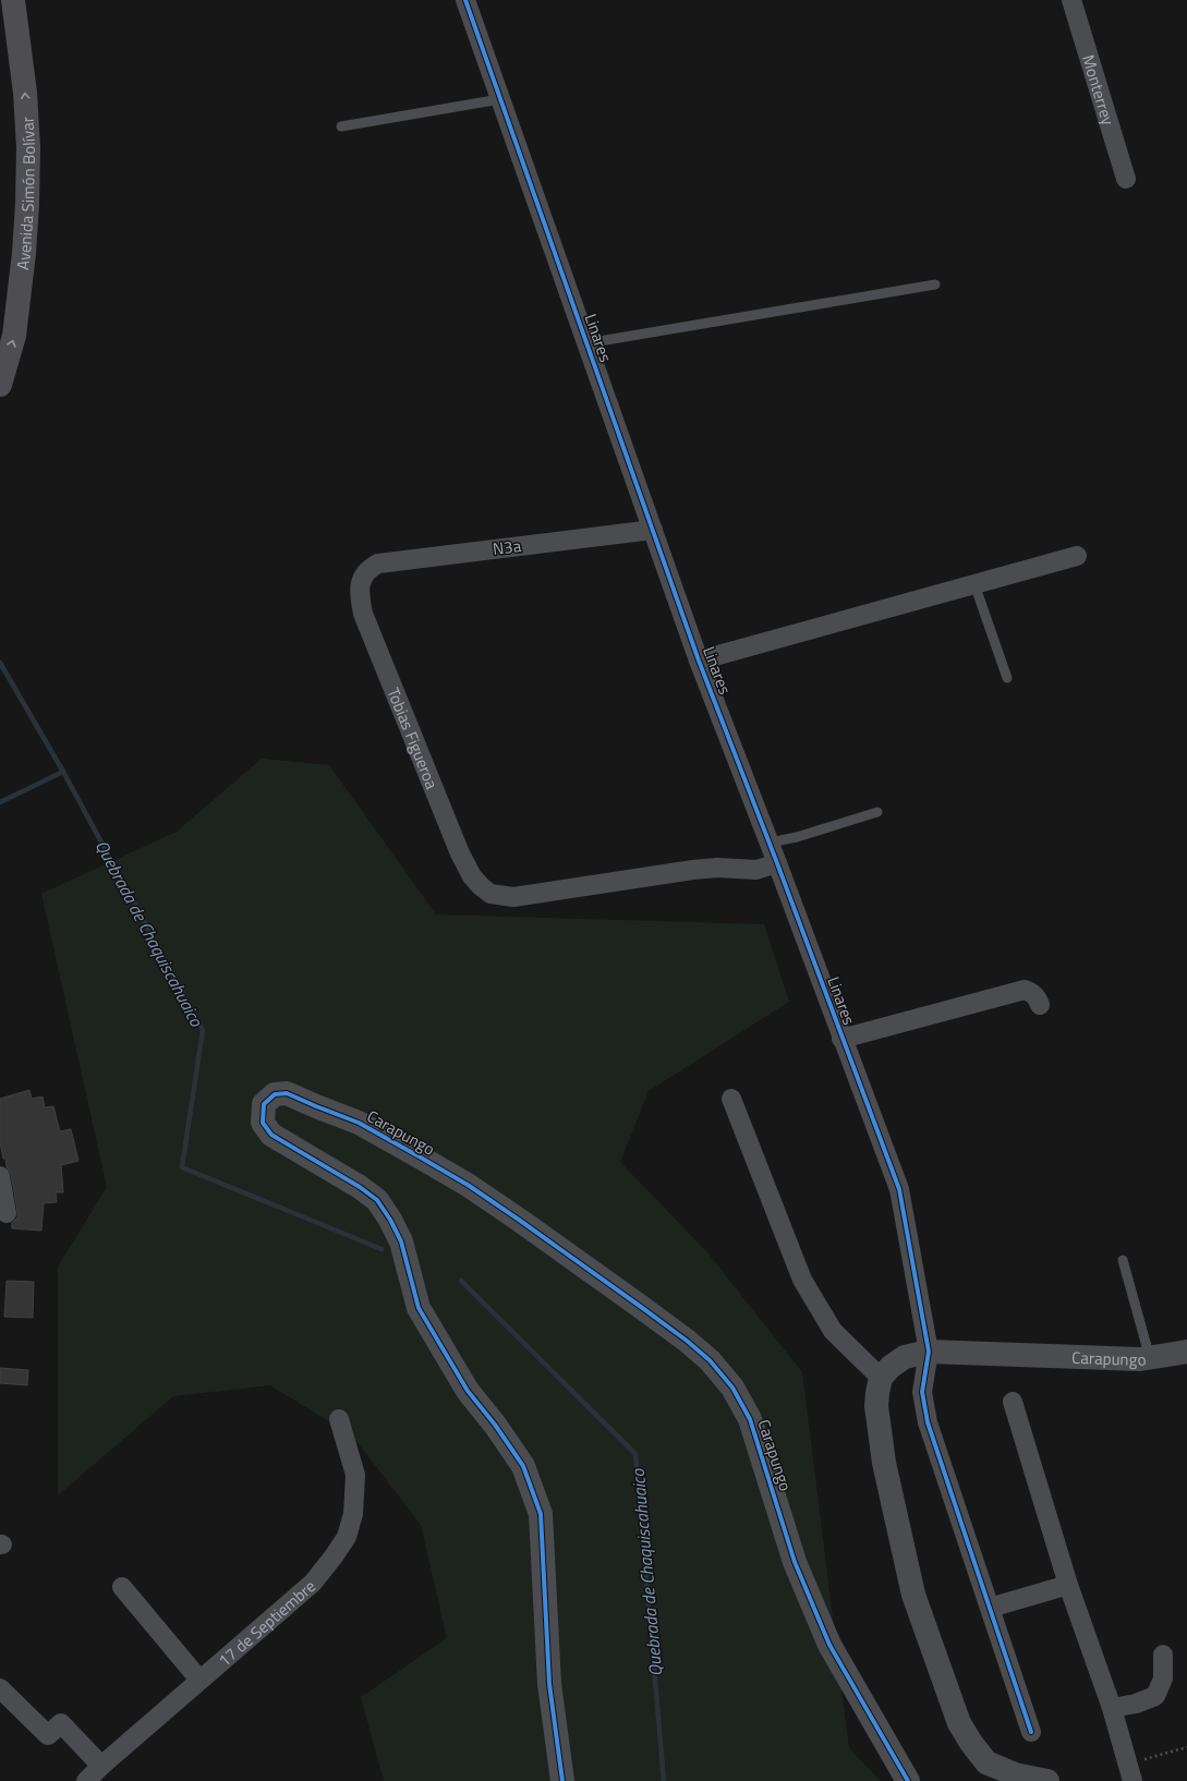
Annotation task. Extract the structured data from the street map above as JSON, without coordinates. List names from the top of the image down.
{
  "streets": {
    "highway": ["Avenida Simón Bolívar"],
    "street": [
      "Monterrey",
      "Linares",
      "N3a",
      "Tobias Figueroa",
      "Carapungo",
      "17 de Septiembre"
    ]
  },
  "crossings": [
    ["Linares", "N3a"],
    ["Linares", "Tobias Figueroa"],
    ["Linares", "Carapungo"],
    ["N3a", "Tobias Figueroa"]
  ],
  "one_way": ["Avenida Simón Bolívar"],
  "water": ["Quebrada de Chaquiscahuaico"]
}
